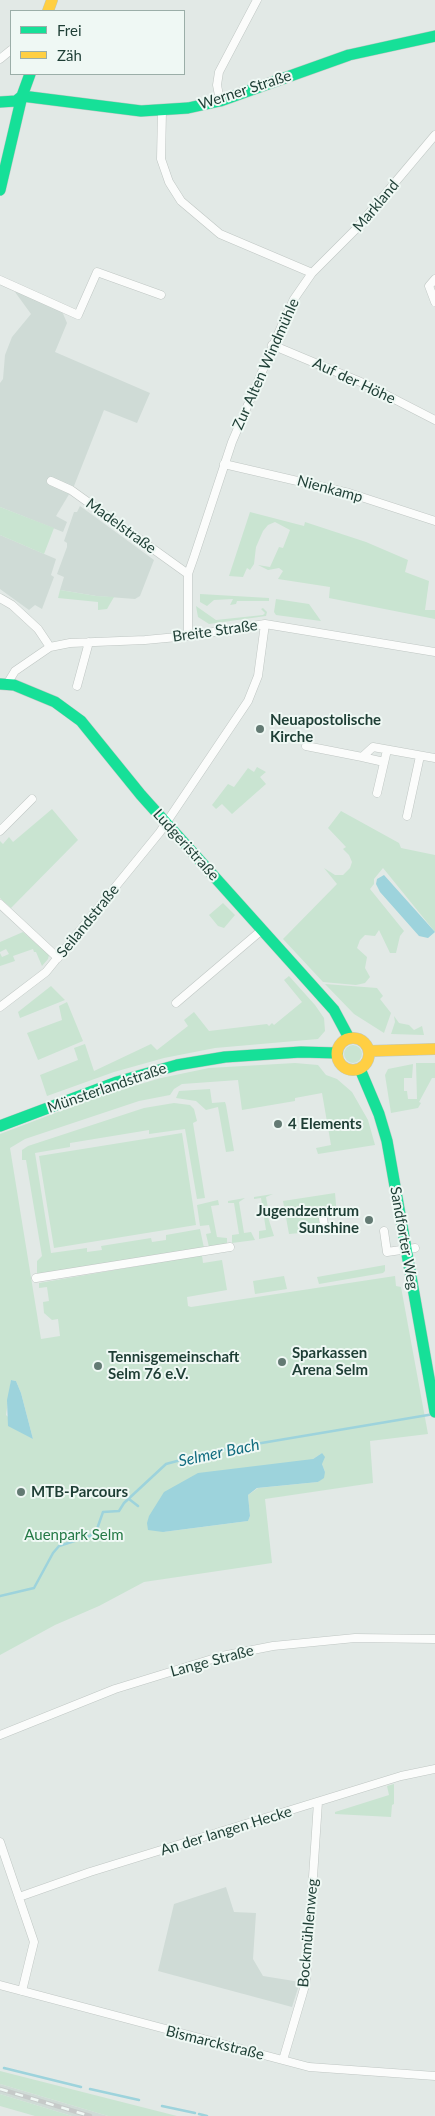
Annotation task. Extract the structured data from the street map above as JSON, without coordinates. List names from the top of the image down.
{
  "streets": {
    "street": [
      "Werner Straße",
      "Markland",
      "Zur Alten Windmühle",
      "Auf der Höhe",
      "Nienkamp",
      "Madelstraße",
      "Breite Straße",
      "Ludgeristraße",
      "Seilandstraße",
      "Münsterlandstraße",
      "Sandforter Weg",
      "Lange Straße",
      "An der langen Hecke",
      "Bockmühlenweg",
      "Bismarckstraße"
    ]
  },
  "crossings": [
    ["Markland", "Zur Alten Windmühle"],
    ["Zur Alten Windmühle", "Auf der Höhe"],
    ["Zur Alten Windmühle", "Nienkamp"],
    ["Zur Alten Windmühle", "Madelstraße"],
    ["Zur Alten Windmühle", "Breite Straße"],
    ["Breite Straße", "Ludgeristraße"],
    ["Breite Straße", "Seilandstraße"],
    ["Ludgeristraße", "Seilandstraße"],
    ["Ludgeristraße", "Münsterlandstraße"],
    ["Ludgeristraße", "Sandforter Weg"],
    ["Münsterlandstraße", "Sandforter Weg"],
    ["An der langen Hecke", "Bockmühlenweg"],
    ["Bockmühlenweg", "Bismarckstraße"]
  ],
  "water": ["Selmer Bach"],
  "parks": ["Auenpark Selm"],
  "places": [
    "Neuapostolische Kirche",
    "4 Elements",
    "Jugendzentrum Sunshine",
    "Sparkassen Arena Selm",
    "Tennisgemeinschaft Selm 76 e.V.",
    "MTB-Parcours"
  ],
  "legend": ["Frei", "Zäh"]
}
